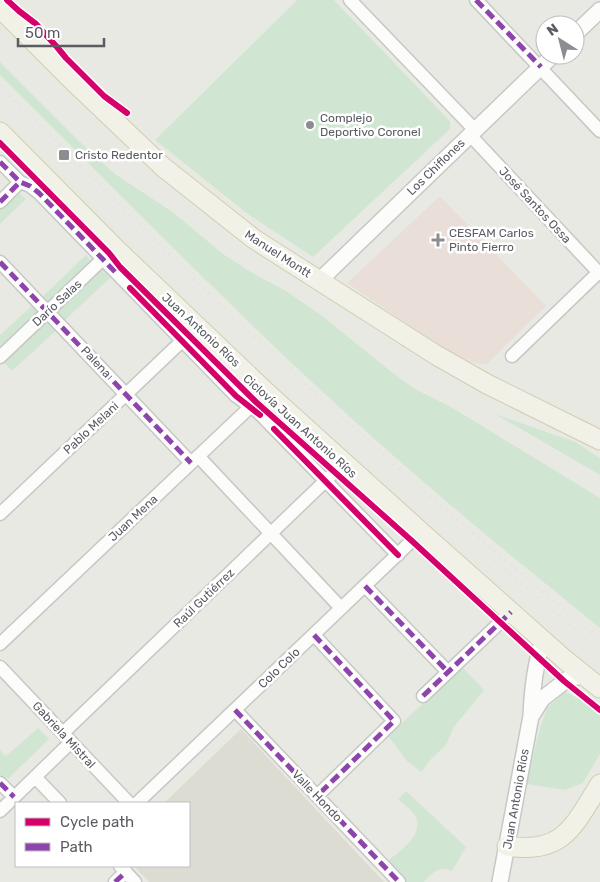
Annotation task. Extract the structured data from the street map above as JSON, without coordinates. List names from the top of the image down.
{
  "streets": {
    "main road": ["Manuel Montt", "Juan Antonio Ríos"],
    "street": [
      "Los Chiflones",
      "José Santos Ossa",
      "Darío Salas",
      "Palena",
      "Pablo Melani",
      "Juan Mena",
      "Raúl Gutiérrez",
      "Colo Colo",
      "Gabriela Mistral",
      "Valle Hondo"
    ],
    "cycle path": ["Ciclovía Juan Antonio Ríos"]
  },
  "crossings": [
    ["Los Chiflones", "José Santos Ossa"],
    ["Los Chiflones", "Manuel Montt"],
    ["Darío Salas", "Juan Antonio Ríos"],
    ["Darío Salas", "Palena"],
    ["Juan Antonio Ríos", "Juan Mena"],
    ["Juan Antonio Ríos", "Raúl Gutiérrez"],
    ["Juan Antonio Ríos", "Colo Colo"],
    ["Palena", "Pablo Melani"],
    ["Palena", "Juan Mena"],
    ["Palena", "Raúl Gutiérrez"],
    ["Palena", "Colo Colo"],
    ["Raúl Gutiérrez", "Gabriela Mistral"],
    ["Colo Colo", "Valle Hondo"]
  ],
  "places": {
    "other": ["Complejo Deportivo Coronel"],
    "transit": ["Cristo Redentor"],
    "health": ["CESFAM Carlos Pinto Fierro"]
  },
  "legend": ["Cycle path", "Path"],
  "scale_bar": "50 m",
  "north": "top left"
}
